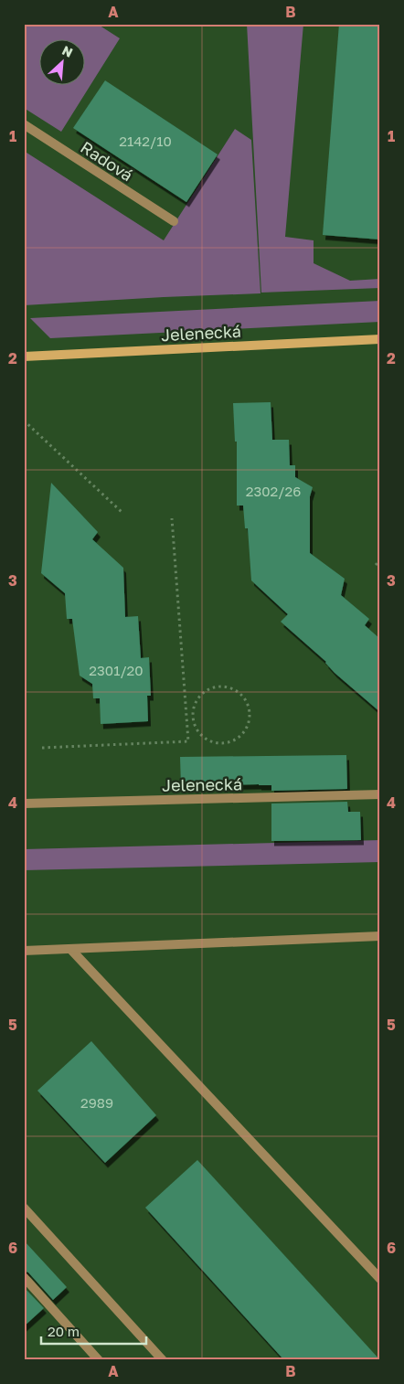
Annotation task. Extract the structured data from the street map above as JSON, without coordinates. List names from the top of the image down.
{
  "streets": {
    "street": ["Radová", "Jelenecká"]
  },
  "house_numbers": [
    "2142/10",
    "2302/26",
    "2301/20",
    "2989"
  ],
  "scale_bar": "20 m",
  "north": "top right",
  "grid": {
    "columns": ["A", "B"],
    "rows": [
      "1",
      "2",
      "3",
      "4",
      "5",
      "6"
    ]
  }
}
